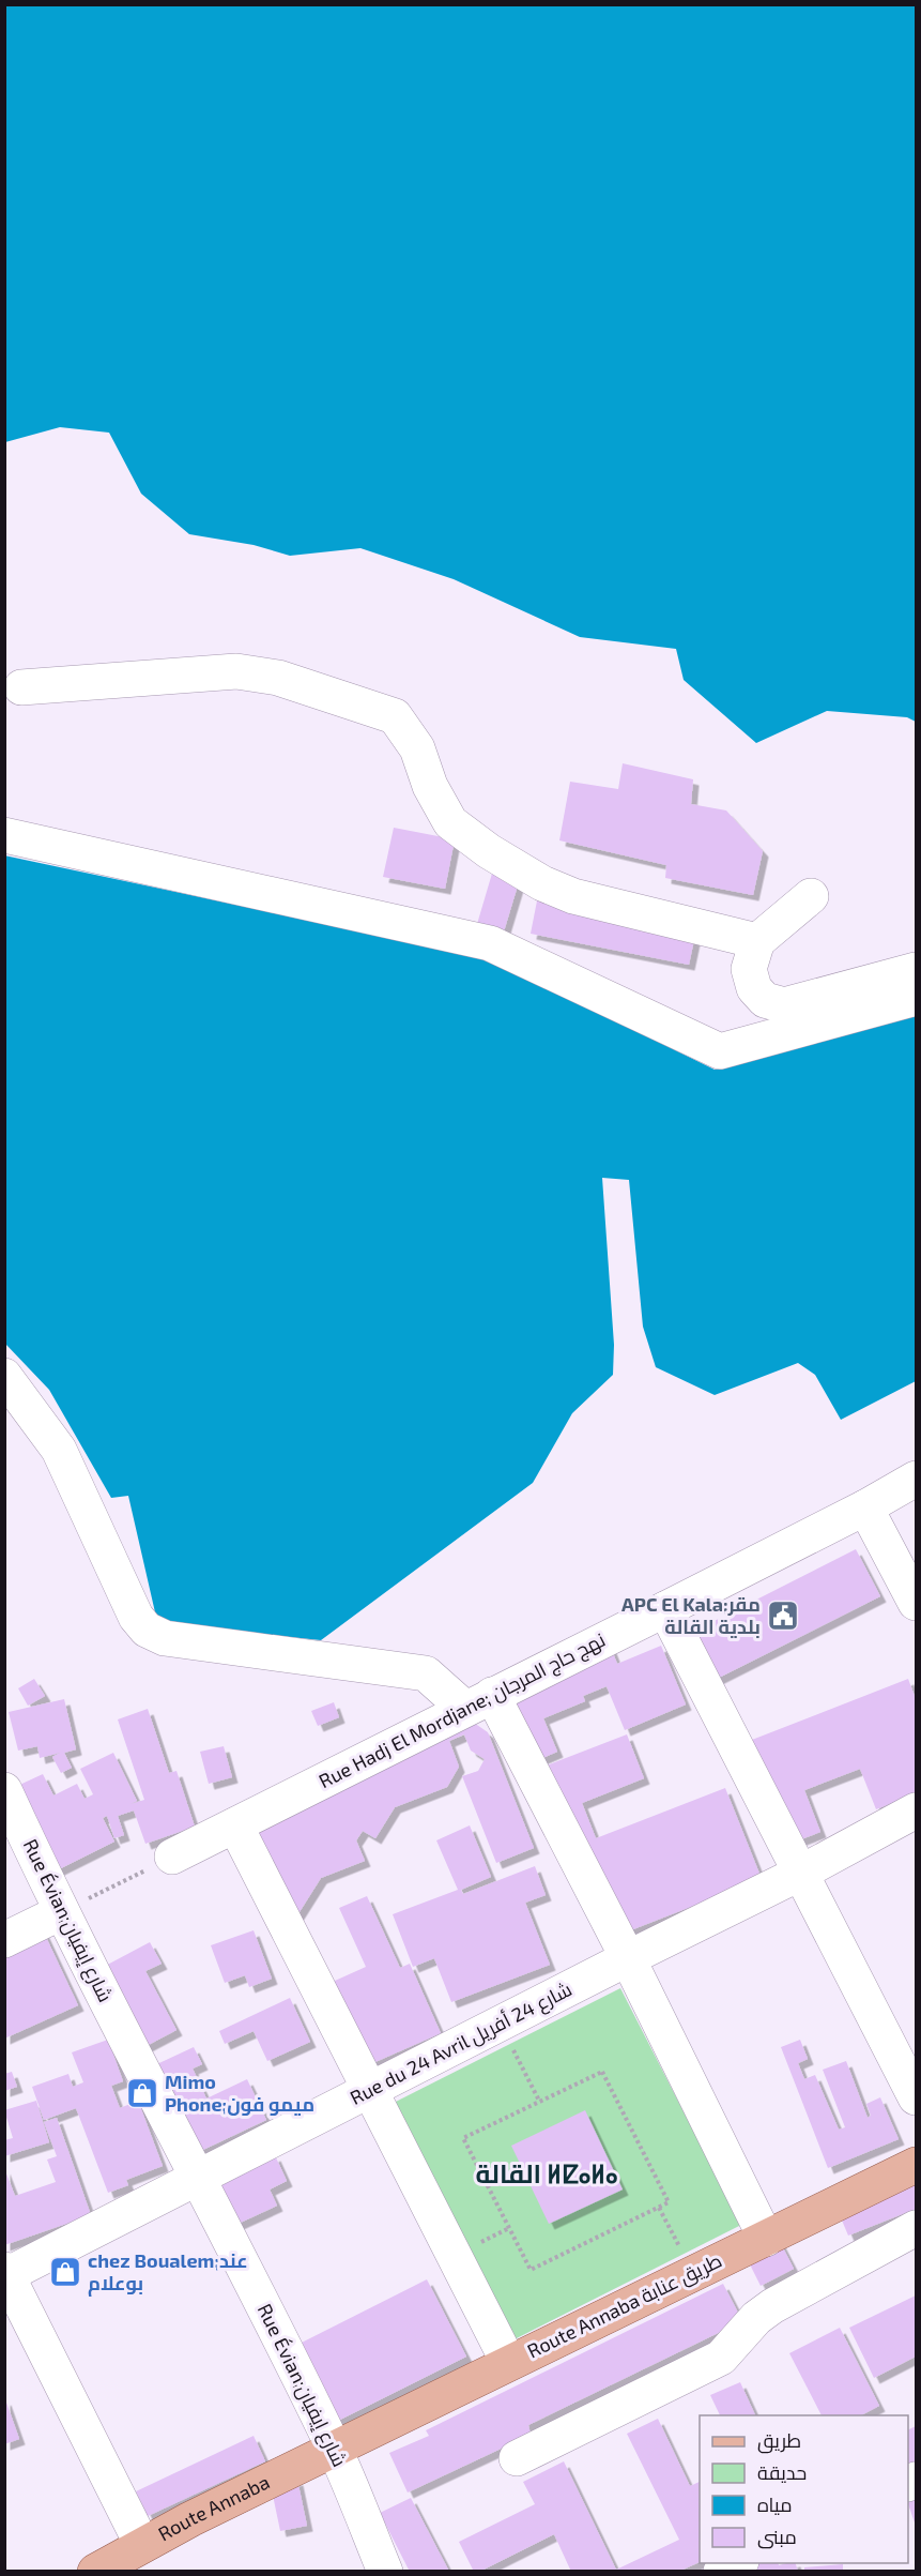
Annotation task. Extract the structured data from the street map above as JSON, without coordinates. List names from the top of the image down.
{
  "streets": {
    "main road": ["Route Annaba طريق عنابة", "Route Annaba"],
    "street": ["Rue Hadj El Mordjane; نهج حاج المرجان", "Rue Évian;شارع إيفيان", "Rue du 24 Avril شارع 24 أفريل"]
  },
  "crossings": [
    ["Rue Évian;شارع إيفيان", "Rue du 24 Avril شارع 24 أفريل"],
    ["Rue Évian;شارع إيفيان", "Route Annaba طريق عنابة"],
    ["Rue Évian;شارع إيفيان", "Route Annaba"],
    ["Route Annaba طريق عنابة", "Route Annaba"]
  ],
  "districts": ["القالة ⵍⵇⴰⵍⴰ"],
  "places": {
    "public building": ["APC El Kala;مقر بلدية القالة"],
    "shop": ["Mimo Phone;ميمو فون", "chez Boualem;عند بوعلام"]
  },
  "legend": [
    "طريق",
    "حديقة",
    "مياه",
    "مبنى"
  ]
}
